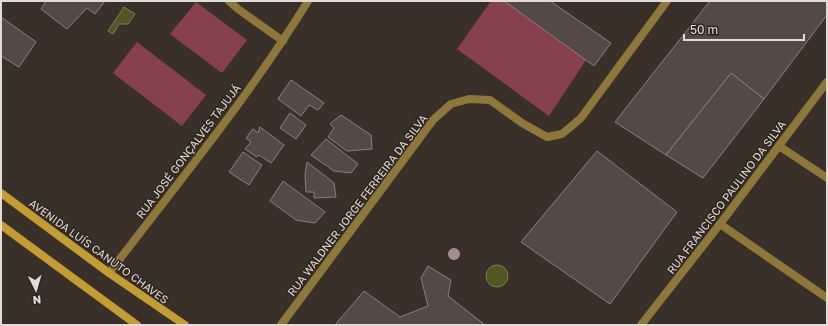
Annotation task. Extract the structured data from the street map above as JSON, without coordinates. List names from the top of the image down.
{
  "streets": {
    "street": [
      "RUA JOSÉ GONÇALVES TAJUJÁ",
      "RUA FRANCISCO PAULINO DA SILVA",
      "RUA WALDNER JORGE FERREIRA DA SILVA",
      "AVENIDA LUÍS CANUTO CHAVES"
    ]
  },
  "crossings": [
    ["RUA JOSÉ GONÇALVES TAJUJÁ", "AVENIDA LUÍS CANUTO CHAVES"]
  ],
  "scale_bar": "50 m",
  "north": "bottom"
}
